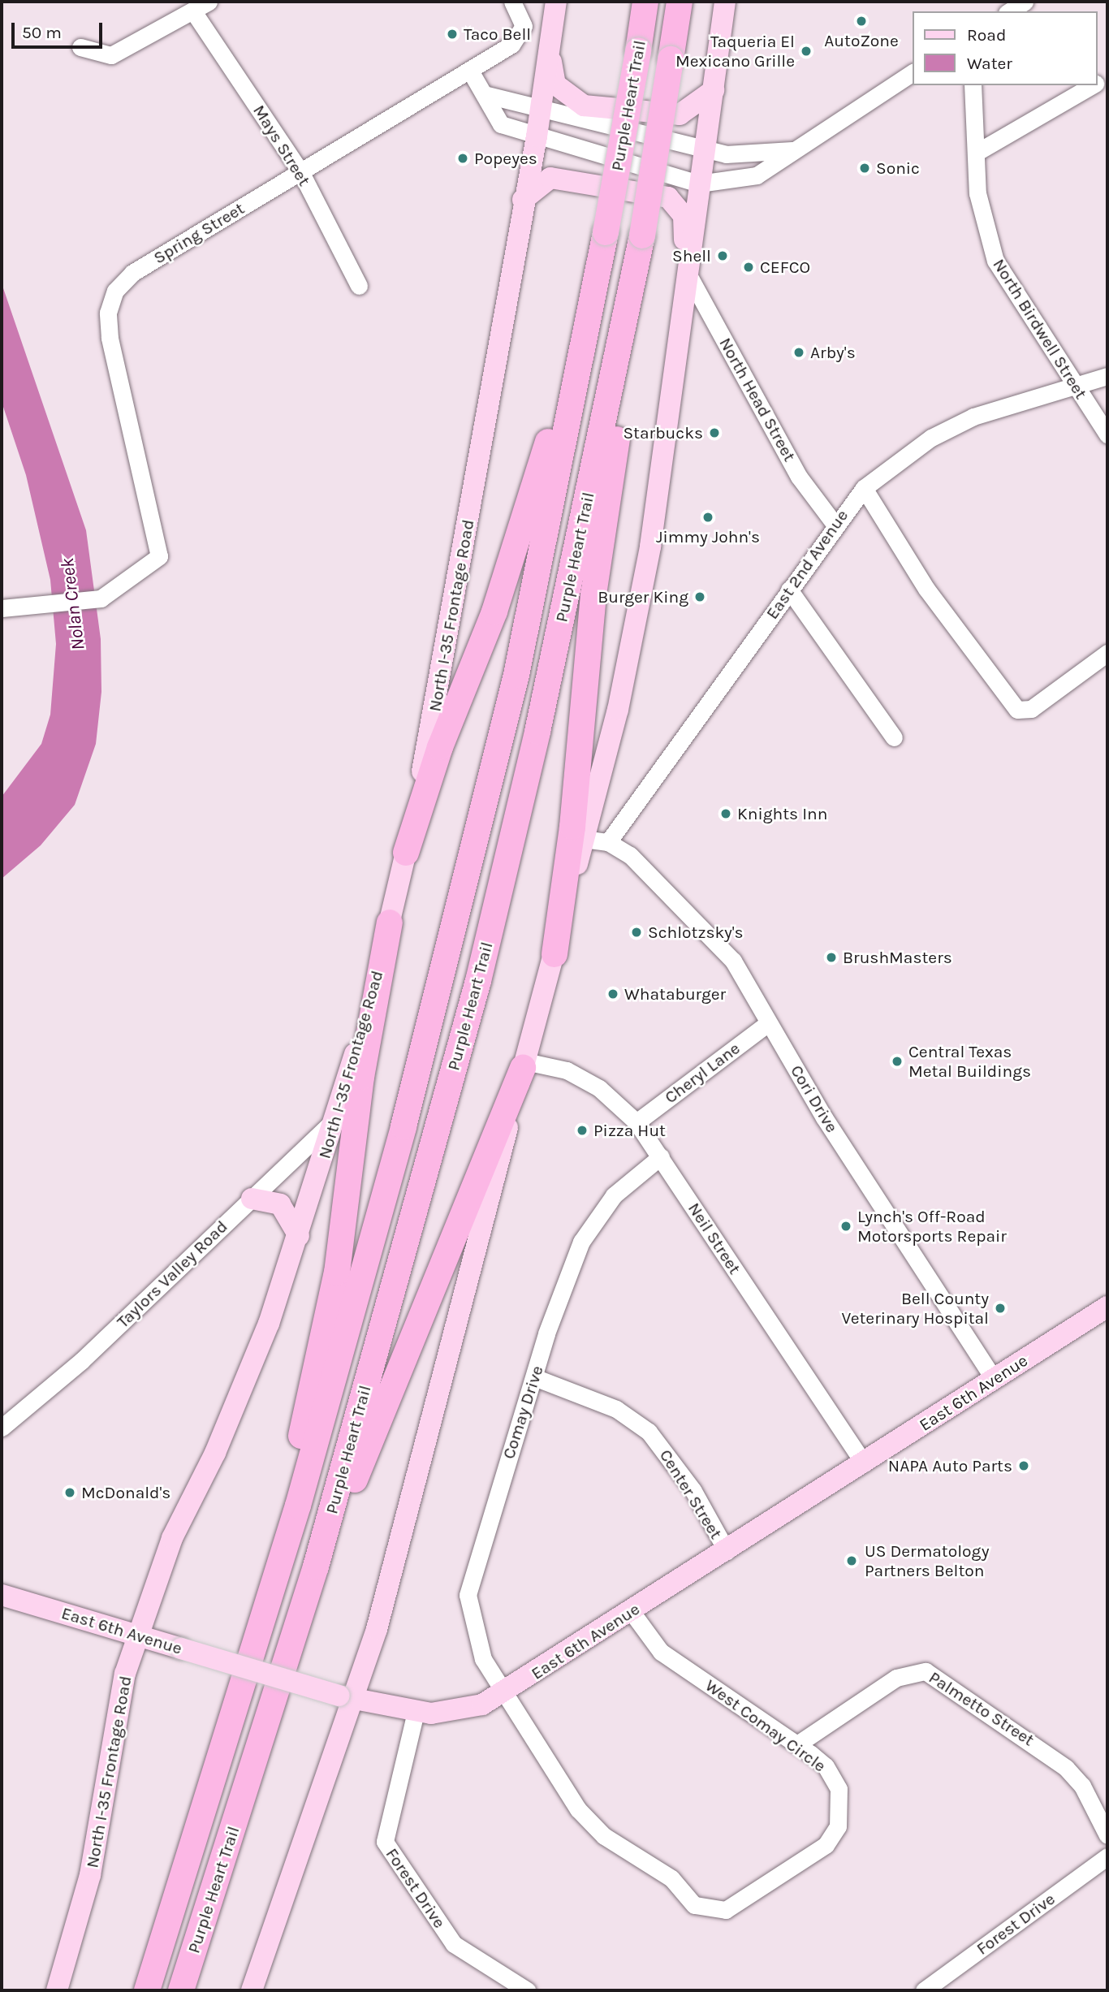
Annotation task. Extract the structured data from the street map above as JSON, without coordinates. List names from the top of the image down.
{
  "streets": {
    "highway": ["Purple Heart Trail"],
    "main road": ["North I-35 Frontage Road", "East 6th Avenue"],
    "street": [
      "Mays Street",
      "Spring Street",
      "North Birdwell Street",
      "North Head Street",
      "East 2nd Avenue",
      "Cheryl Lane",
      "Cori Drive",
      "Neil Street",
      "Taylors Valley Road",
      "Comay Drive",
      "Center Street",
      "Palmetto Street",
      "West Comay Circle",
      "Forest Drive"
    ]
  },
  "crossings": [
    ["Mays Street", "Spring Street"],
    ["North Birdwell Street", "East 2nd Avenue"],
    ["North Head Street", "East 2nd Avenue"],
    ["East 2nd Avenue", "Cori Drive"],
    ["North I-35 Frontage Road", "Taylors Valley Road"],
    ["North I-35 Frontage Road", "East 6th Avenue"],
    ["Cheryl Lane", "Cori Drive"],
    ["Cheryl Lane", "Neil Street"],
    ["Cori Drive", "East 6th Avenue"],
    ["Neil Street", "East 6th Avenue"],
    ["Neil Street", "Comay Drive"],
    ["East 6th Avenue", "Comay Drive"],
    ["East 6th Avenue", "Center Street"],
    ["East 6th Avenue", "West Comay Circle"],
    ["East 6th Avenue", "Forest Drive"],
    ["Comay Drive", "Center Street"],
    ["Comay Drive", "West Comay Circle"],
    ["Palmetto Street", "West Comay Circle"]
  ],
  "water": ["Nolan Creek"],
  "places": [
    "AutoZone",
    "Taco Bell",
    "Taqueria El Mexicano Grille",
    "Popeyes",
    "Sonic",
    "Shell",
    "CEFCO",
    "Arby's",
    "Starbucks",
    "Jimmy John's",
    "Burger King",
    "Knights Inn",
    "Schlotzsky's",
    "BrushMasters",
    "Whataburger",
    "Central Texas Metal Buildings",
    "Pizza Hut",
    "Lynch's Off-Road Motorsports Repair",
    "Bell County Veterinary Hospital",
    "NAPA Auto Parts",
    "McDonald's",
    "US Dermatology Partners Belton"
  ],
  "legend": ["Road", "Water"],
  "scale_bar": "50 m"
}
